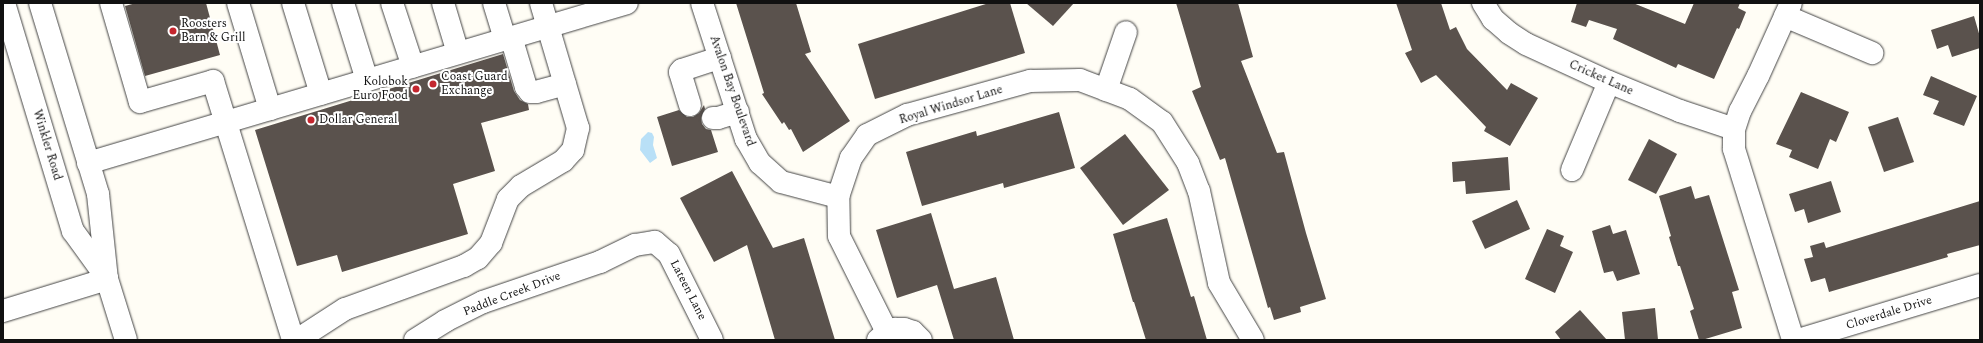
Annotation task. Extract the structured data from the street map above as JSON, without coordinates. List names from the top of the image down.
{
  "streets": {
    "street": [
      "Cricket Lane",
      "Avalon Bay Boulevard",
      "Royal Windsor Lane",
      "Winkler Road",
      "Lateen Lane",
      "Paddle Creek Drive",
      "Cloverdale Drive"
    ]
  },
  "crossings": [
    ["Avalon Bay Boulevard", "Royal Windsor Lane"],
    ["Lateen Lane", "Paddle Creek Drive"]
  ],
  "places": [
    "Roosters Barn & Grill",
    "Coast Guard Exchange",
    "Kolobok Euro Food",
    "Dollar General"
  ]
}
